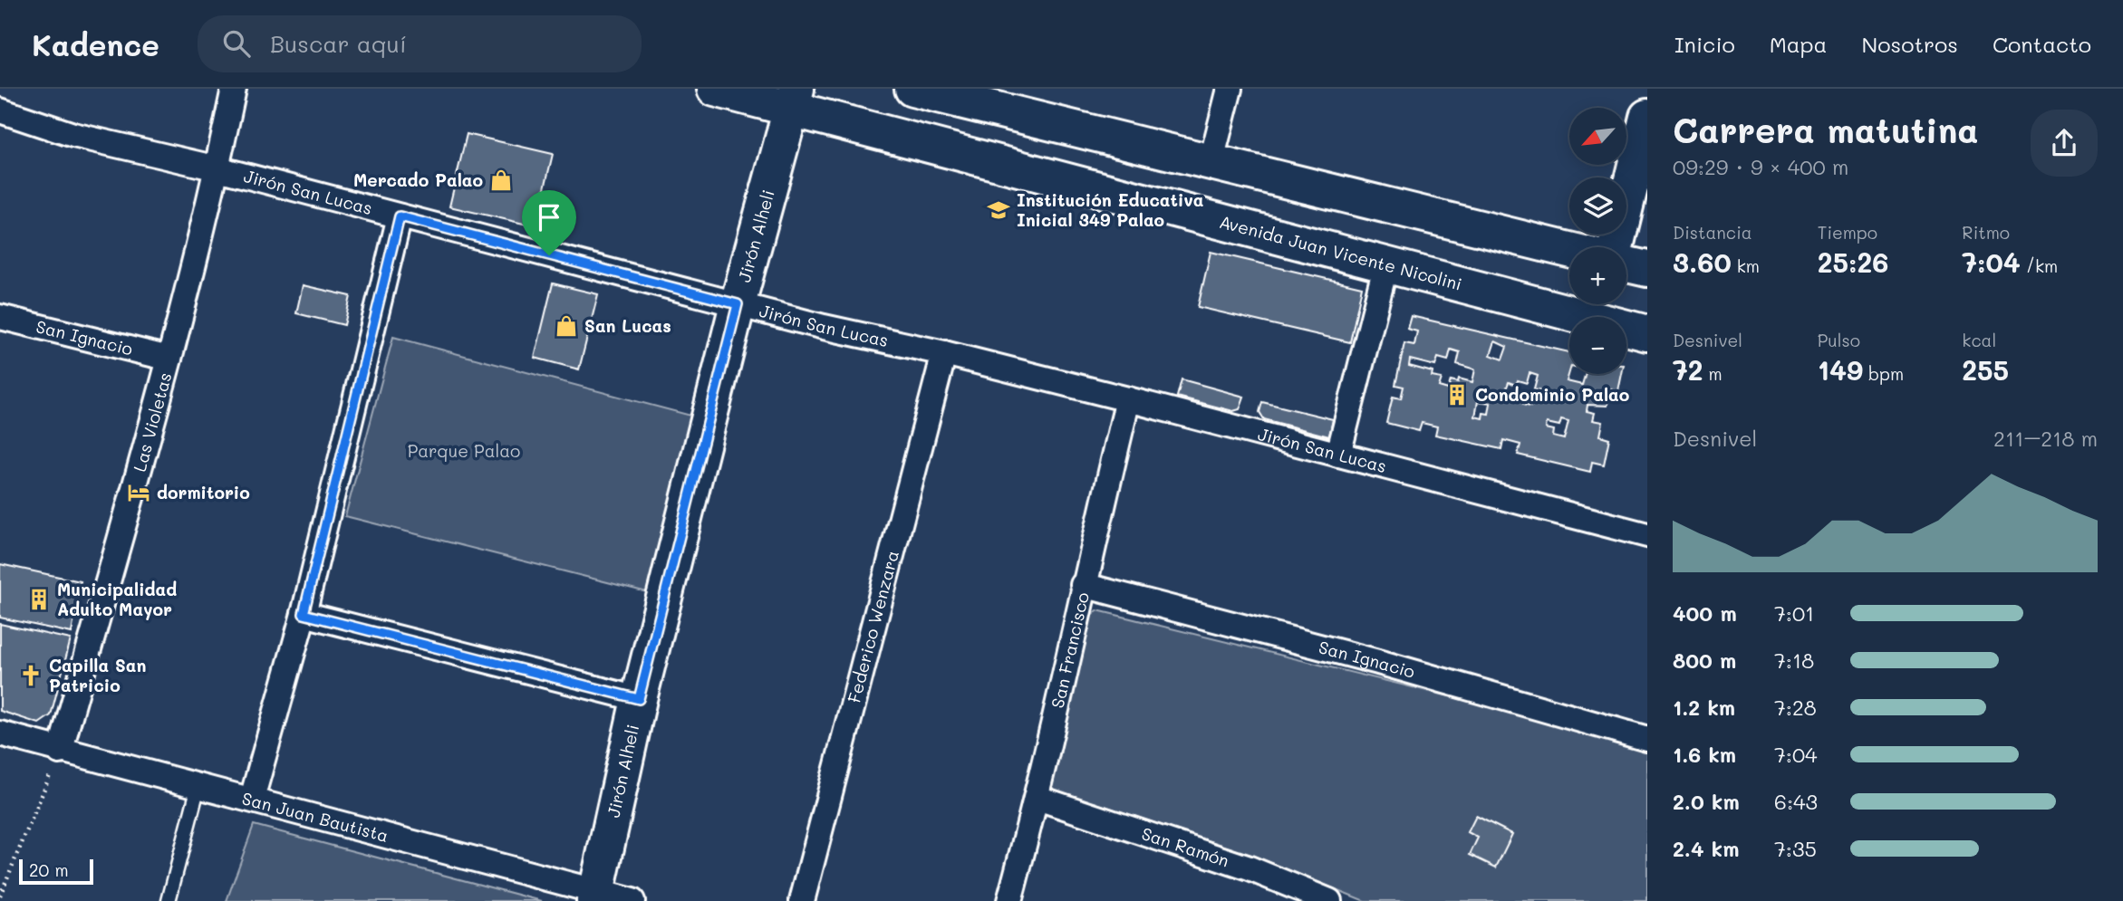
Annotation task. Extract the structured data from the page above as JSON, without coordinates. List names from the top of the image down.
{
  "streets": {
    "street": [
      "Jirón San Lucas",
      "Jirón Alheli",
      "Avenida Juan Vicente Nicolini",
      "San Ignacio",
      "Las Violetas",
      "Federico Wenzara",
      "San Francisco",
      "San Juan Bautista",
      "San Ramón"
    ]
  },
  "crossings": [
    ["Jirón San Lucas", "Jirón Alheli"],
    ["Jirón San Lucas", "Las Violetas"],
    ["Jirón San Lucas", "Federico Wenzara"],
    ["Jirón San Lucas", "San Francisco"],
    ["Jirón Alheli", "Avenida Juan Vicente Nicolini"],
    ["Jirón Alheli", "San Juan Bautista"],
    ["San Ignacio", "Las Violetas"],
    ["San Ignacio", "San Francisco"],
    ["Las Violetas", "San Juan Bautista"],
    ["San Francisco", "San Ramón"]
  ],
  "parks": ["Parque Palao"],
  "places": {
    "shop": ["Mercado Palao", "San Lucas"],
    "school or university": ["Institución Educativa Inicial 349 Palao"],
    "building": ["Condominio Palao", "Municipalidad Adulto Mayor"],
    "hotel": ["dormitorio"],
    "church": ["Capilla San Patricio"]
  },
  "scale_bar": "20 m",
  "north": "bottom left",
  "page": {
    "header": "Kadence",
    "search": "Buscar aquí",
    "nav": [
      "Inicio",
      "Mapa",
      "Nosotros",
      "Contacto"
    ],
    "heading": ["Carrera matutina", "09:29 · 9 × 400 m"],
    "map_buttons": ["+", "−"],
    "stats": [
      ["Distancia", "3.60 km"],
      ["Tiempo", "25:26"],
      ["Ritmo", "7:04 /km"],
      ["Desnivel", "72 m"],
      ["Pulso", "149 bpm"],
      ["kcal", "255"]
    ],
    "chart": ["Desnivel", "211–218 m"],
    "list": [
      {
        "name": "400 m",
        "note": "7:01"
      },
      {
        "name": "800 m",
        "note": "7:18"
      },
      {
        "name": "1.2 km",
        "note": "7:28"
      },
      {
        "name": "1.6 km",
        "note": "7:04"
      },
      {
        "name": "2.0 km",
        "note": "6:43"
      },
      {
        "name": "2.4 km",
        "note": "7:35"
      }
    ],
    "scale": "20 m"
  }
}
